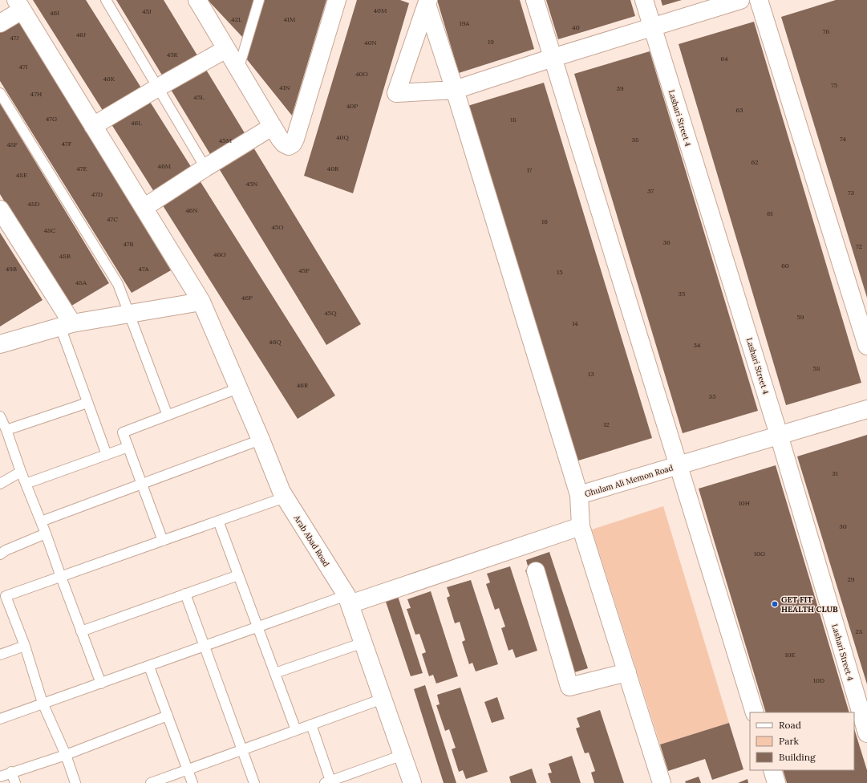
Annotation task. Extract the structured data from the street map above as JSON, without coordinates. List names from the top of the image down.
{
  "streets": {
    "street": ["Lashari Street 4", "Ghulam Ali Memon Road", "Arab Abad Road"]
  },
  "crossings": [
    ["Lashari Street 4", "Ghulam Ali Memon Road"]
  ],
  "places": ["GET FIT HEALTH CLUB"],
  "house_numbers": [
    "40M",
    "45J",
    "46I",
    "42L",
    "41M",
    "19A",
    "40",
    "76",
    "46J",
    "47J",
    "19",
    "40N",
    "45K",
    "64",
    "47I",
    "40O",
    "46K",
    "75",
    "41N",
    "39",
    "47H",
    "45L",
    "40P",
    "63",
    "47G",
    "18",
    "46L",
    "40Q",
    "74",
    "38",
    "45M",
    "47F",
    "48F",
    "62",
    "46M",
    "47E",
    "40R",
    "17",
    "48E",
    "45N",
    "37",
    "73",
    "47D",
    "48D",
    "46N",
    "61",
    "47C",
    "16",
    "45O",
    "48C",
    "36",
    "47B",
    "72",
    "46O",
    "48B",
    "60",
    "49B",
    "47A",
    "45P",
    "15",
    "48A",
    "35",
    "46P",
    "45Q",
    "59",
    "14",
    "46Q",
    "34",
    "58",
    "13",
    "46R",
    "33",
    "12",
    "31",
    "10H",
    "30",
    "10G",
    "29",
    "28",
    "10E",
    "10D"
  ],
  "legend": ["Road", "Park", "Building"]
}
